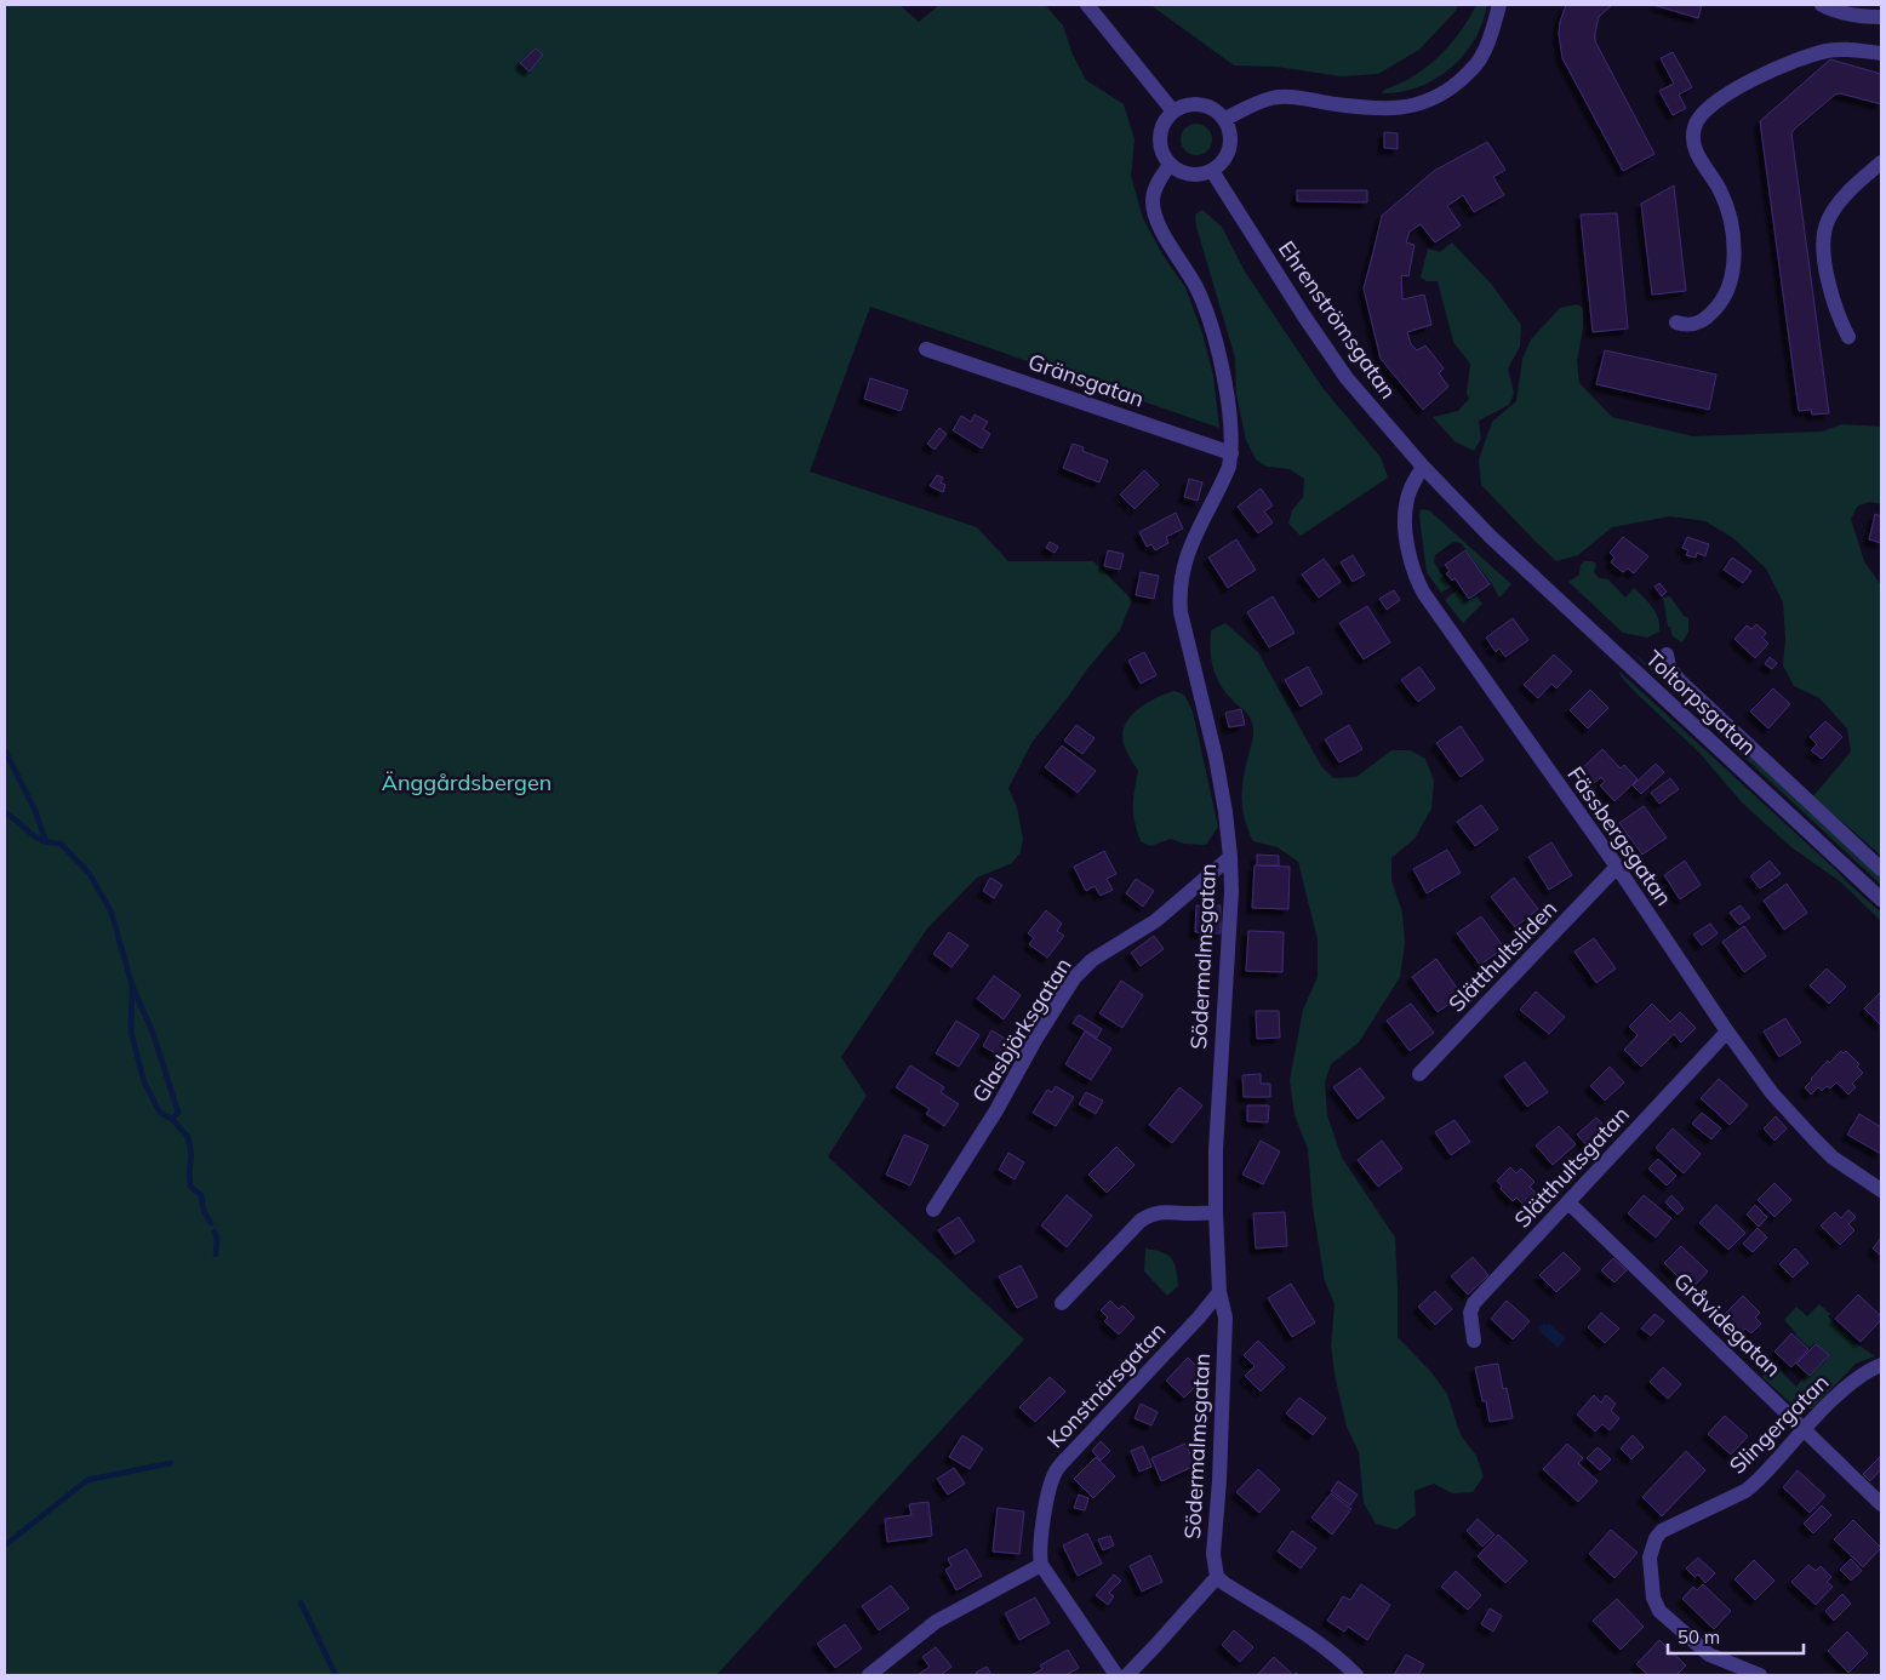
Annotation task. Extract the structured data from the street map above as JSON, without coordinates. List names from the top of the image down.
{
  "streets": {
    "street": [
      "Ehrenströmsgatan",
      "Gränsgatan",
      "Toltorpsgatan",
      "Fässbergsgatan",
      "Södermalmsgatan",
      "Slätthultsliden",
      "Glasbjörksgatan",
      "Slätthultsgatan",
      "Gråvidegatan",
      "Konstnärsgatan",
      "Slingergatan"
    ]
  },
  "crossings": [
    ["Ehrenströmsgatan", "Toltorpsgatan"],
    ["Ehrenströmsgatan", "Fässbergsgatan"],
    ["Ehrenströmsgatan", "Södermalmsgatan"],
    ["Gränsgatan", "Södermalmsgatan"],
    ["Fässbergsgatan", "Slätthultsliden"],
    ["Fässbergsgatan", "Slätthultsgatan"],
    ["Södermalmsgatan", "Glasbjörksgatan"],
    ["Södermalmsgatan", "Konstnärsgatan"],
    ["Slätthultsgatan", "Gråvidegatan"],
    ["Gråvidegatan", "Slingergatan"]
  ],
  "parks": ["Änggårdsbergen"],
  "scale_bar": "50 m"
}
